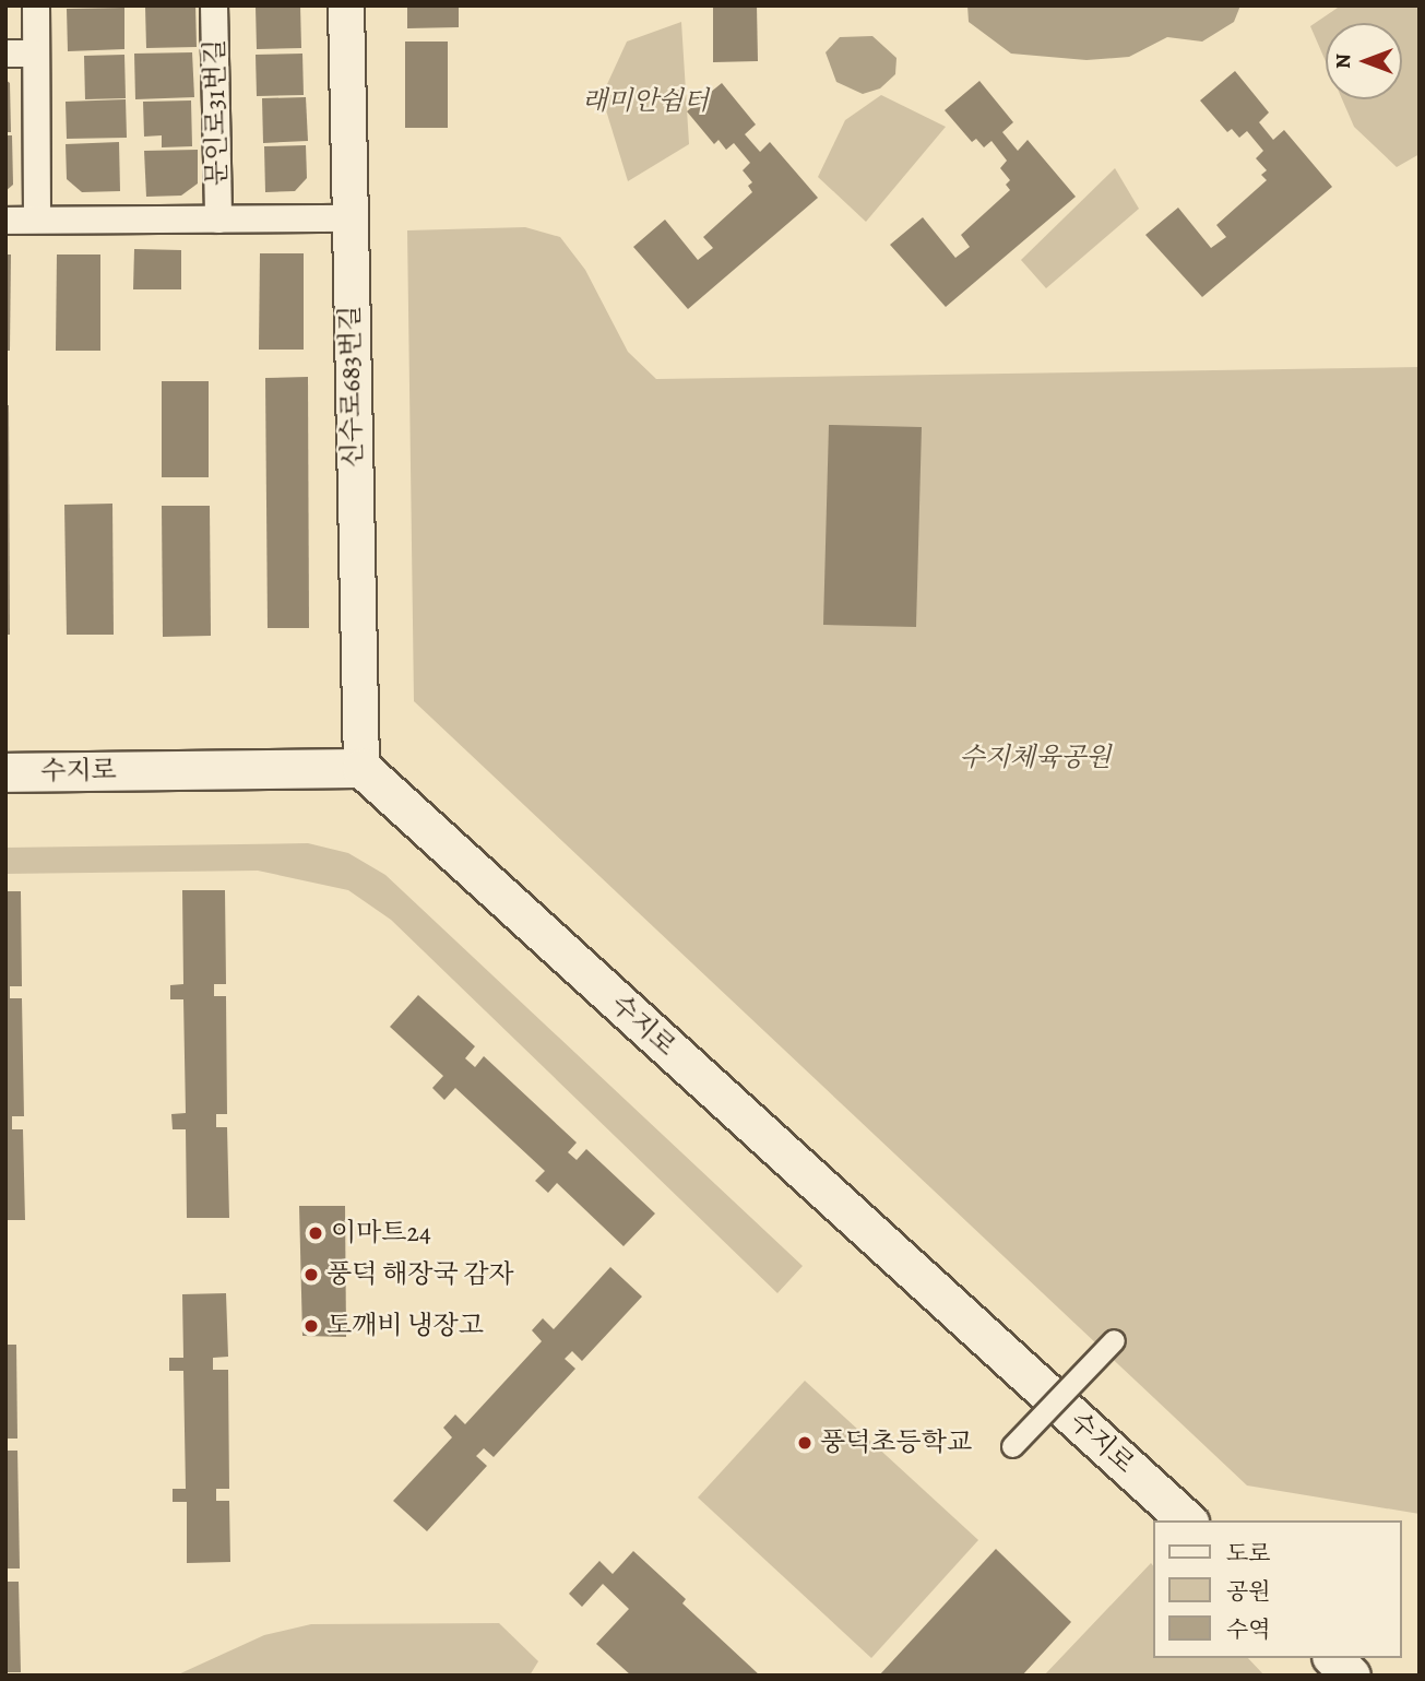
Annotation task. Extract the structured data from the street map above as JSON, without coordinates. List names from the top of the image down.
{
  "streets": {
    "main road": ["수지로"],
    "street": ["문인로31번길", "신수로683번길"]
  },
  "crossings": [
    ["문인로31번길", "신수로683번길"],
    ["신수로683번길", "수지로"]
  ],
  "parks": ["래미안쉼터", "수지체육공원"],
  "places": [
    "이마트24",
    "풍덕 해장국 감자",
    "도깨비 냉장고",
    "풍덕초등학교"
  ],
  "legend": ["도로", "공원", "수역"],
  "north": "left"
}
